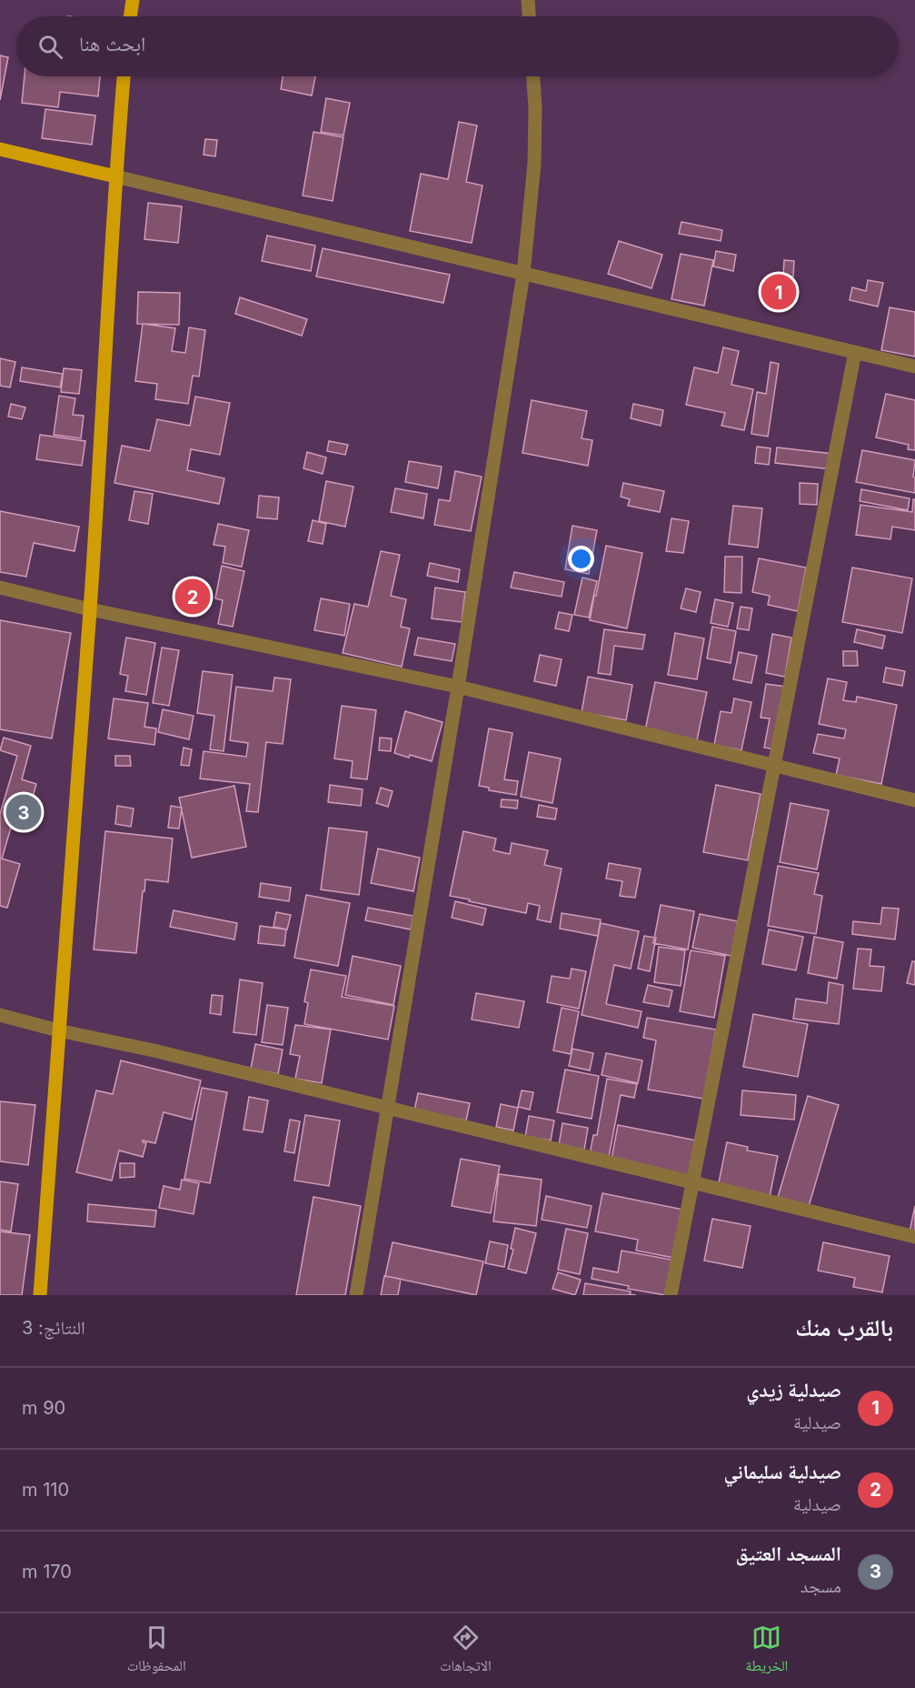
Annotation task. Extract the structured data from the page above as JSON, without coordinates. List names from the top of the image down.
{
  "page": {
    "search": "ابحث هنا",
    "pins": ["1", "2", "3"],
    "heading": ["بالقرب منك", "النتائج: 3"],
    "list": [
      {
        "mark": "1",
        "name": "صيدلية زيدي",
        "note": "صيدلية",
        "value": "90 m"
      },
      {
        "mark": "2",
        "name": "صيدلية سليماني",
        "note": "صيدلية",
        "value": "110 m"
      },
      {
        "mark": "3",
        "name": "المسجد العتيق",
        "note": "مسجد",
        "value": "170 m"
      }
    ],
    "nav": ["الخريطة", "الاتجاهات", "المحفوظات"]
  }
}
